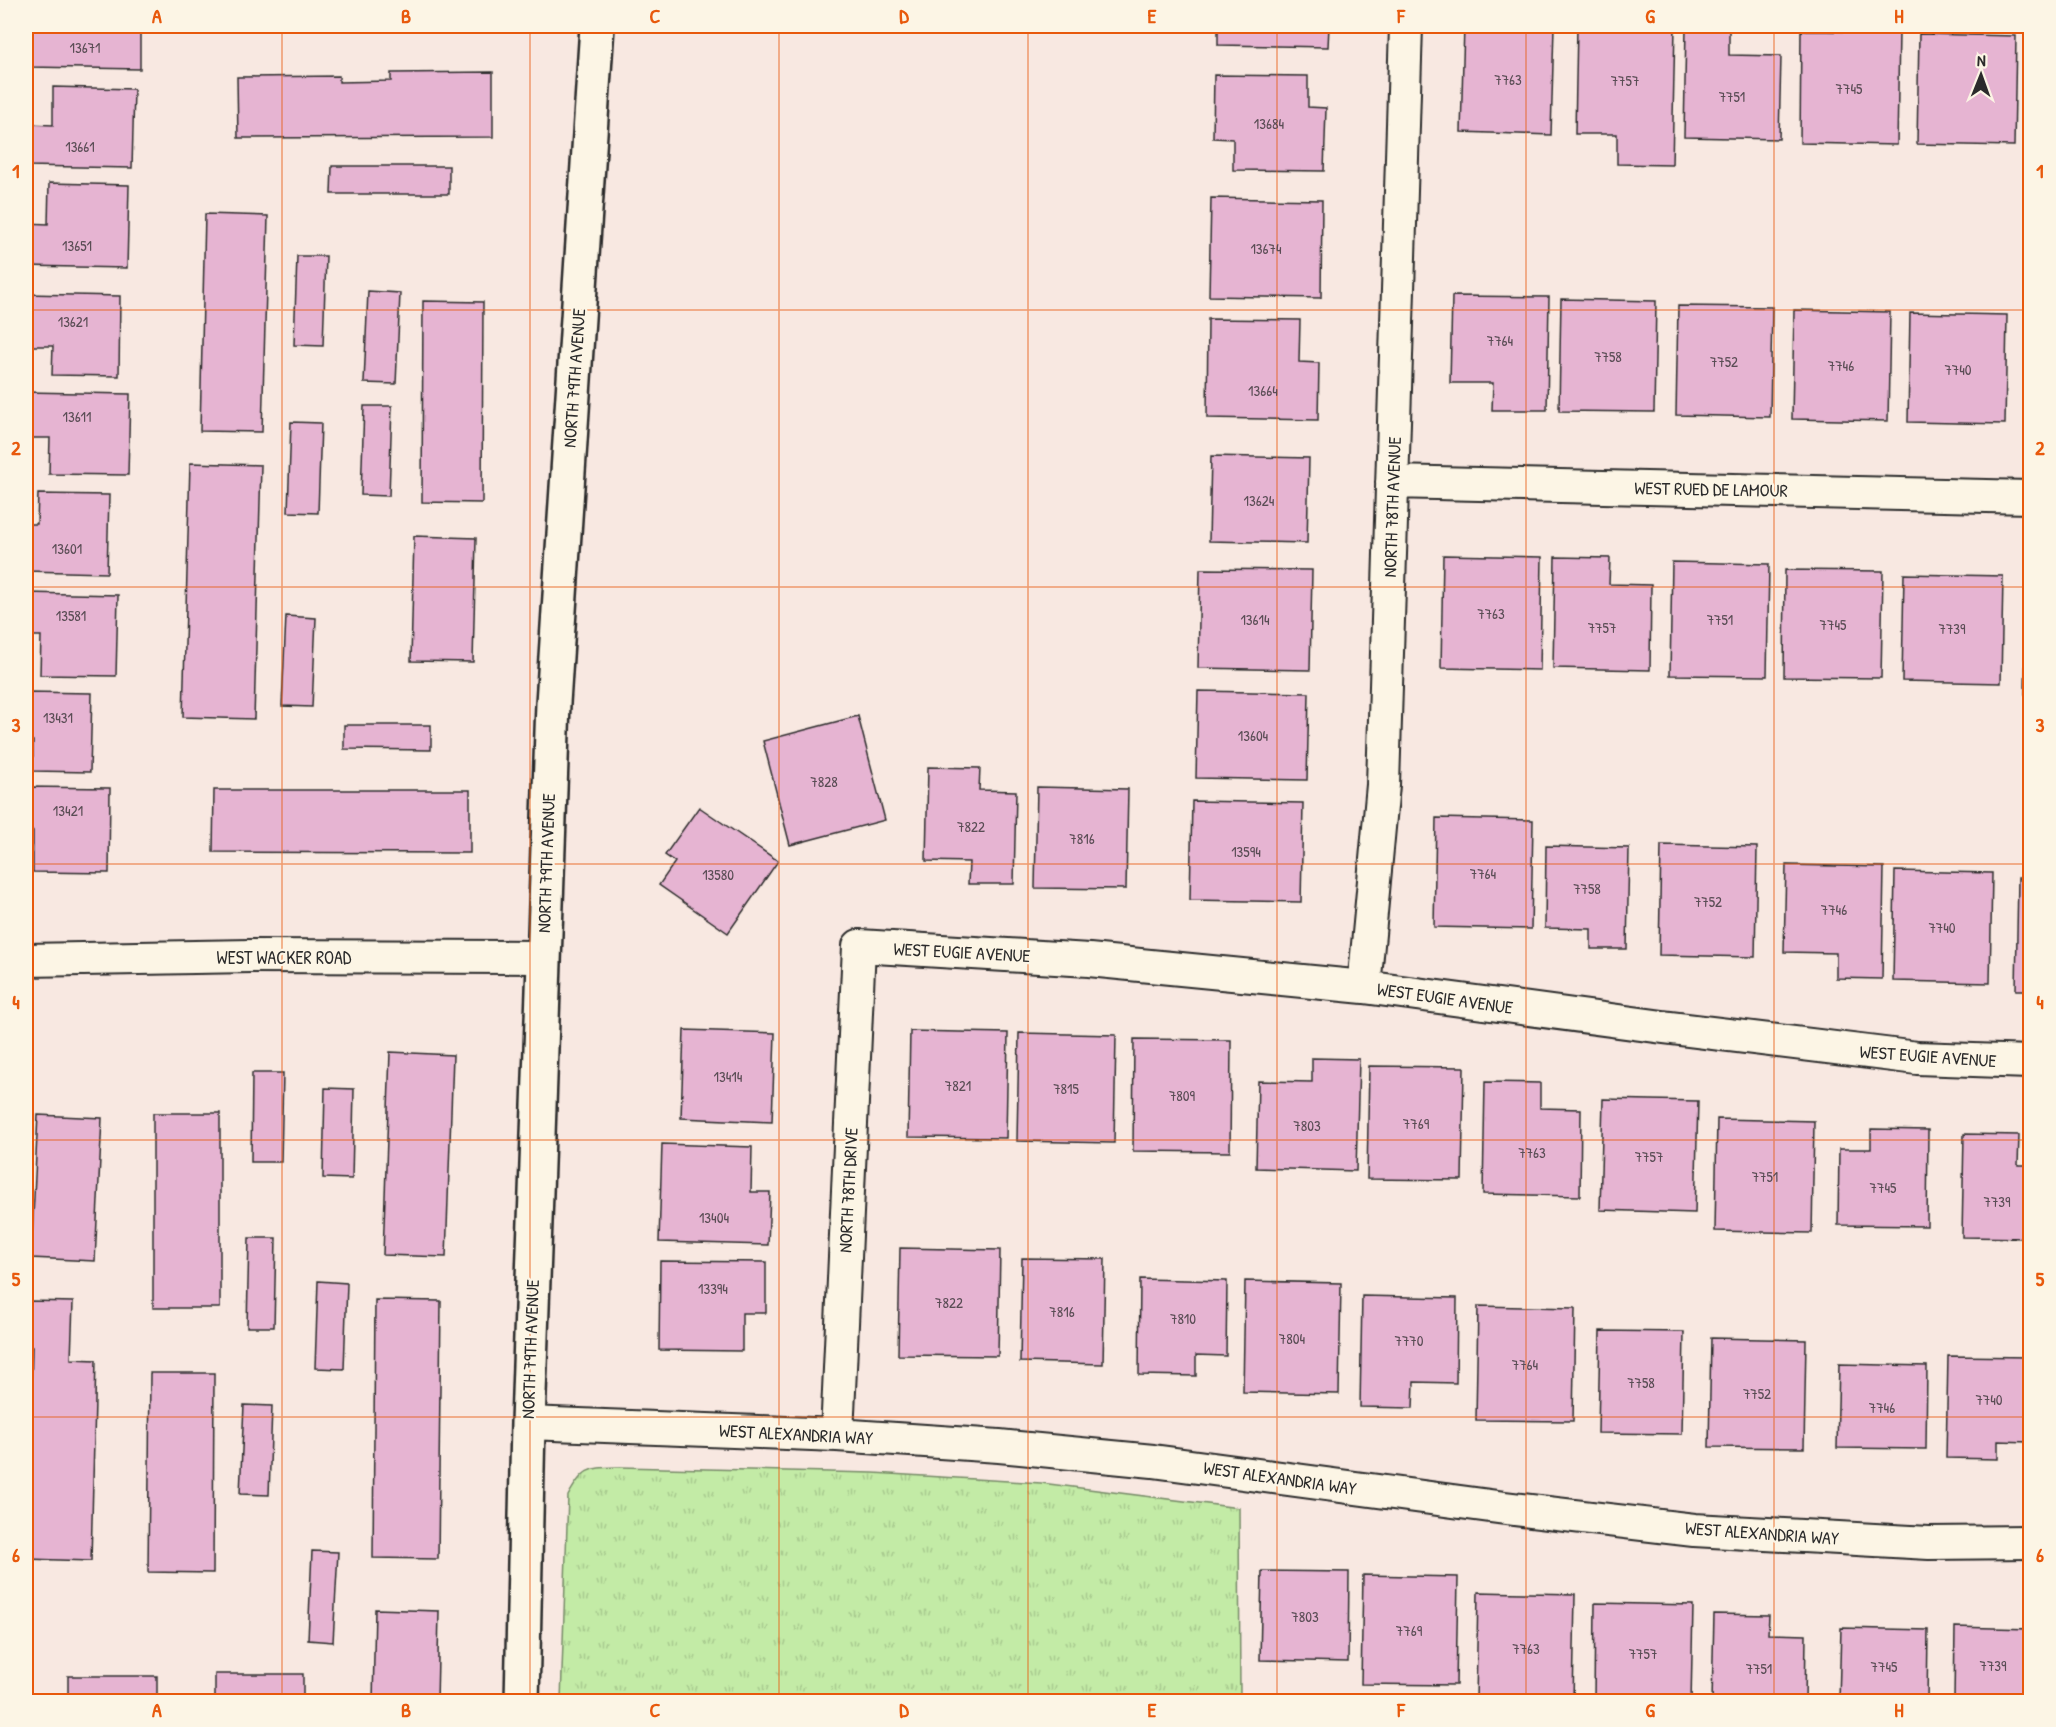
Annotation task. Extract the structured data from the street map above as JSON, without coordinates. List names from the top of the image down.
{
  "streets": {
    "street": [
      "NORTH 79TH AVENUE",
      "WEST RUED DE LAMOUR",
      "NORTH 78TH AVENUE",
      "WEST EUGIE AVENUE",
      "WEST WACKER ROAD",
      "NORTH 78TH DRIVE",
      "WEST ALEXANDRIA WAY"
    ]
  },
  "crossings": [
    ["NORTH 79TH AVENUE", "WEST WACKER ROAD"],
    ["NORTH 79TH AVENUE", "WEST ALEXANDRIA WAY"],
    ["WEST RUED DE LAMOUR", "NORTH 78TH AVENUE"],
    ["NORTH 78TH AVENUE", "WEST EUGIE AVENUE"],
    ["WEST EUGIE AVENUE", "NORTH 78TH DRIVE"],
    ["NORTH 78TH DRIVE", "WEST ALEXANDRIA WAY"]
  ],
  "house_numbers": [
    "13671",
    "7763",
    "7757",
    "7745",
    "7751",
    "13684",
    "13661",
    "13651",
    "13674",
    "13621",
    "7764",
    "7758",
    "7752",
    "7746",
    "7740",
    "13664",
    "13611",
    "13624",
    "13601",
    "7763",
    "13581",
    "13614",
    "7751",
    "7745",
    "7757",
    "7739",
    "13431",
    "13604",
    "7828",
    "13421",
    "7822",
    "7816",
    "13594",
    "7764",
    "13580",
    "7758",
    "7752",
    "7746",
    "7740",
    "13414",
    "7821",
    "7815",
    "7809",
    "7769",
    "7803",
    "7763",
    "7757",
    "7751",
    "7745",
    "7739",
    "13404",
    "13394",
    "7822",
    "7816",
    "7810",
    "7804",
    "7770",
    "7764",
    "7758",
    "7752",
    "7740",
    "7746",
    "7803",
    "7769",
    "7763",
    "7757",
    "7739",
    "7745",
    "7751"
  ],
  "north": "top",
  "grid": {
    "columns": [
      "A",
      "B",
      "C",
      "D",
      "E",
      "F",
      "G",
      "H"
    ],
    "rows": [
      "1",
      "2",
      "3",
      "4",
      "5",
      "6"
    ]
  }
}
